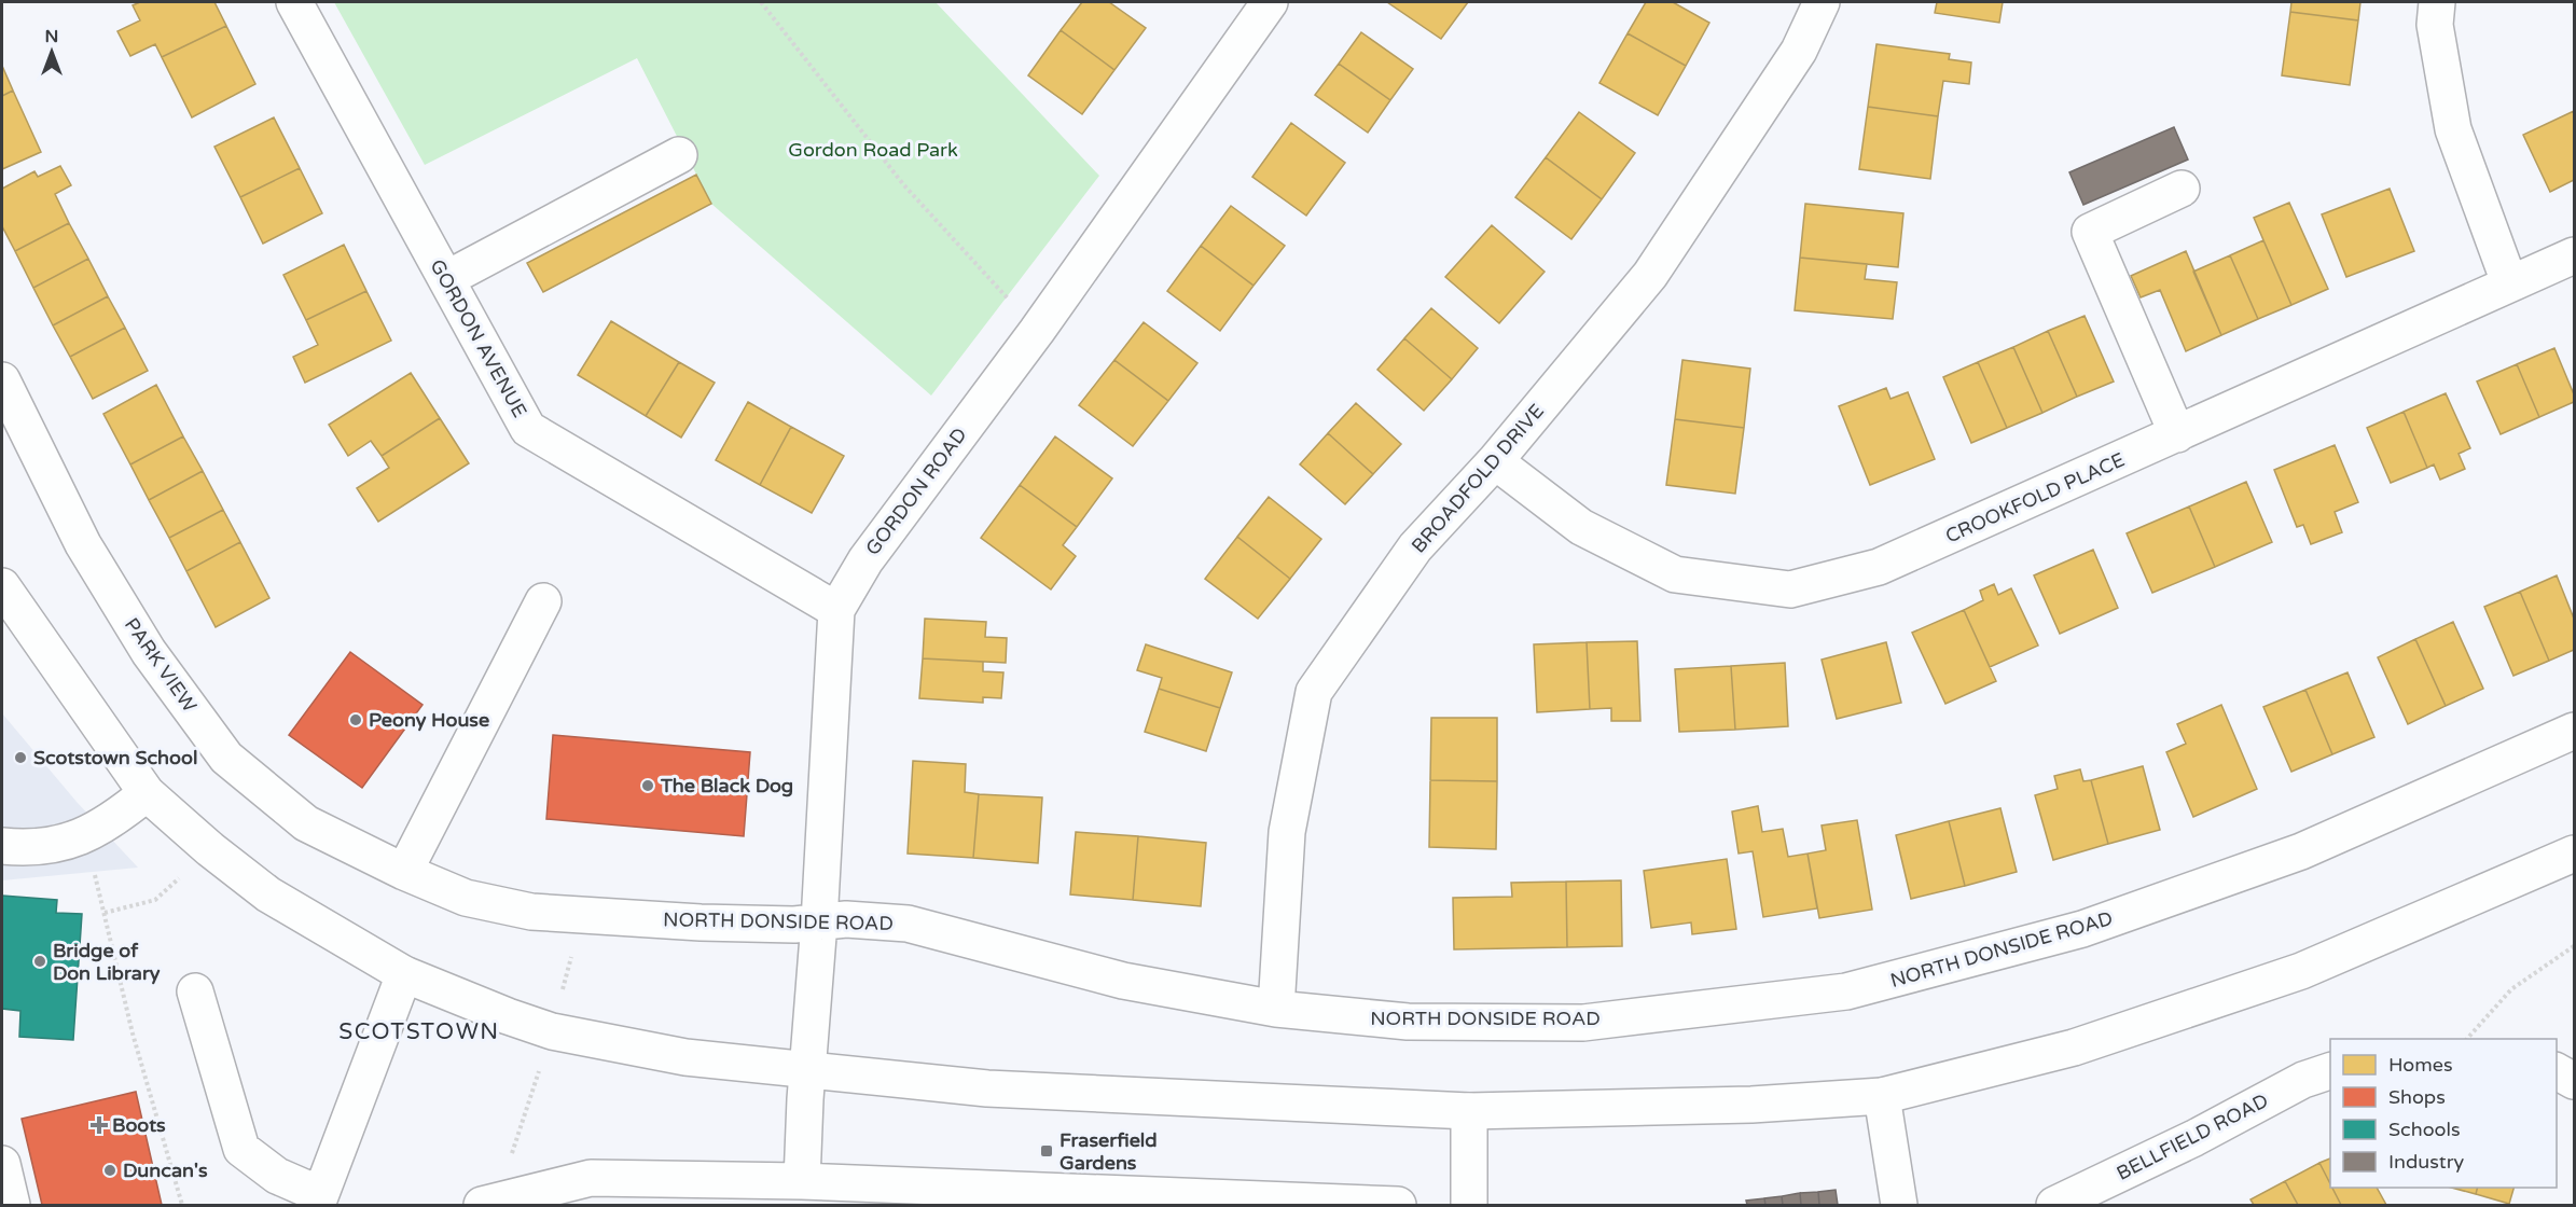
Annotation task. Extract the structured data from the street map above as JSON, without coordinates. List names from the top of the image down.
{
  "streets": {
    "street": [
      "GORDON AVENUE",
      "BROADFOLD DRIVE",
      "GORDON ROAD",
      "CROOKFOLD PLACE",
      "PARK VIEW",
      "NORTH DONSIDE ROAD",
      "BELLFIELD ROAD"
    ]
  },
  "crossings": [
    ["GORDON AVENUE", "GORDON ROAD"],
    ["BROADFOLD DRIVE", "CROOKFOLD PLACE"],
    ["BROADFOLD DRIVE", "NORTH DONSIDE ROAD"],
    ["GORDON ROAD", "NORTH DONSIDE ROAD"],
    ["PARK VIEW", "NORTH DONSIDE ROAD"]
  ],
  "districts": ["SCOTSTOWN"],
  "parks": ["Gordon Road Park"],
  "places": {
    "other": [
      "Peony House",
      "Scotstown School",
      "The Black Dog",
      "Bridge of Don Library",
      "Duncan's"
    ],
    "health": ["Boots"],
    "transit": ["Fraserfield Gardens"]
  },
  "legend": [
    "Homes",
    "Shops",
    "Schools",
    "Industry"
  ],
  "north": "top"
}
